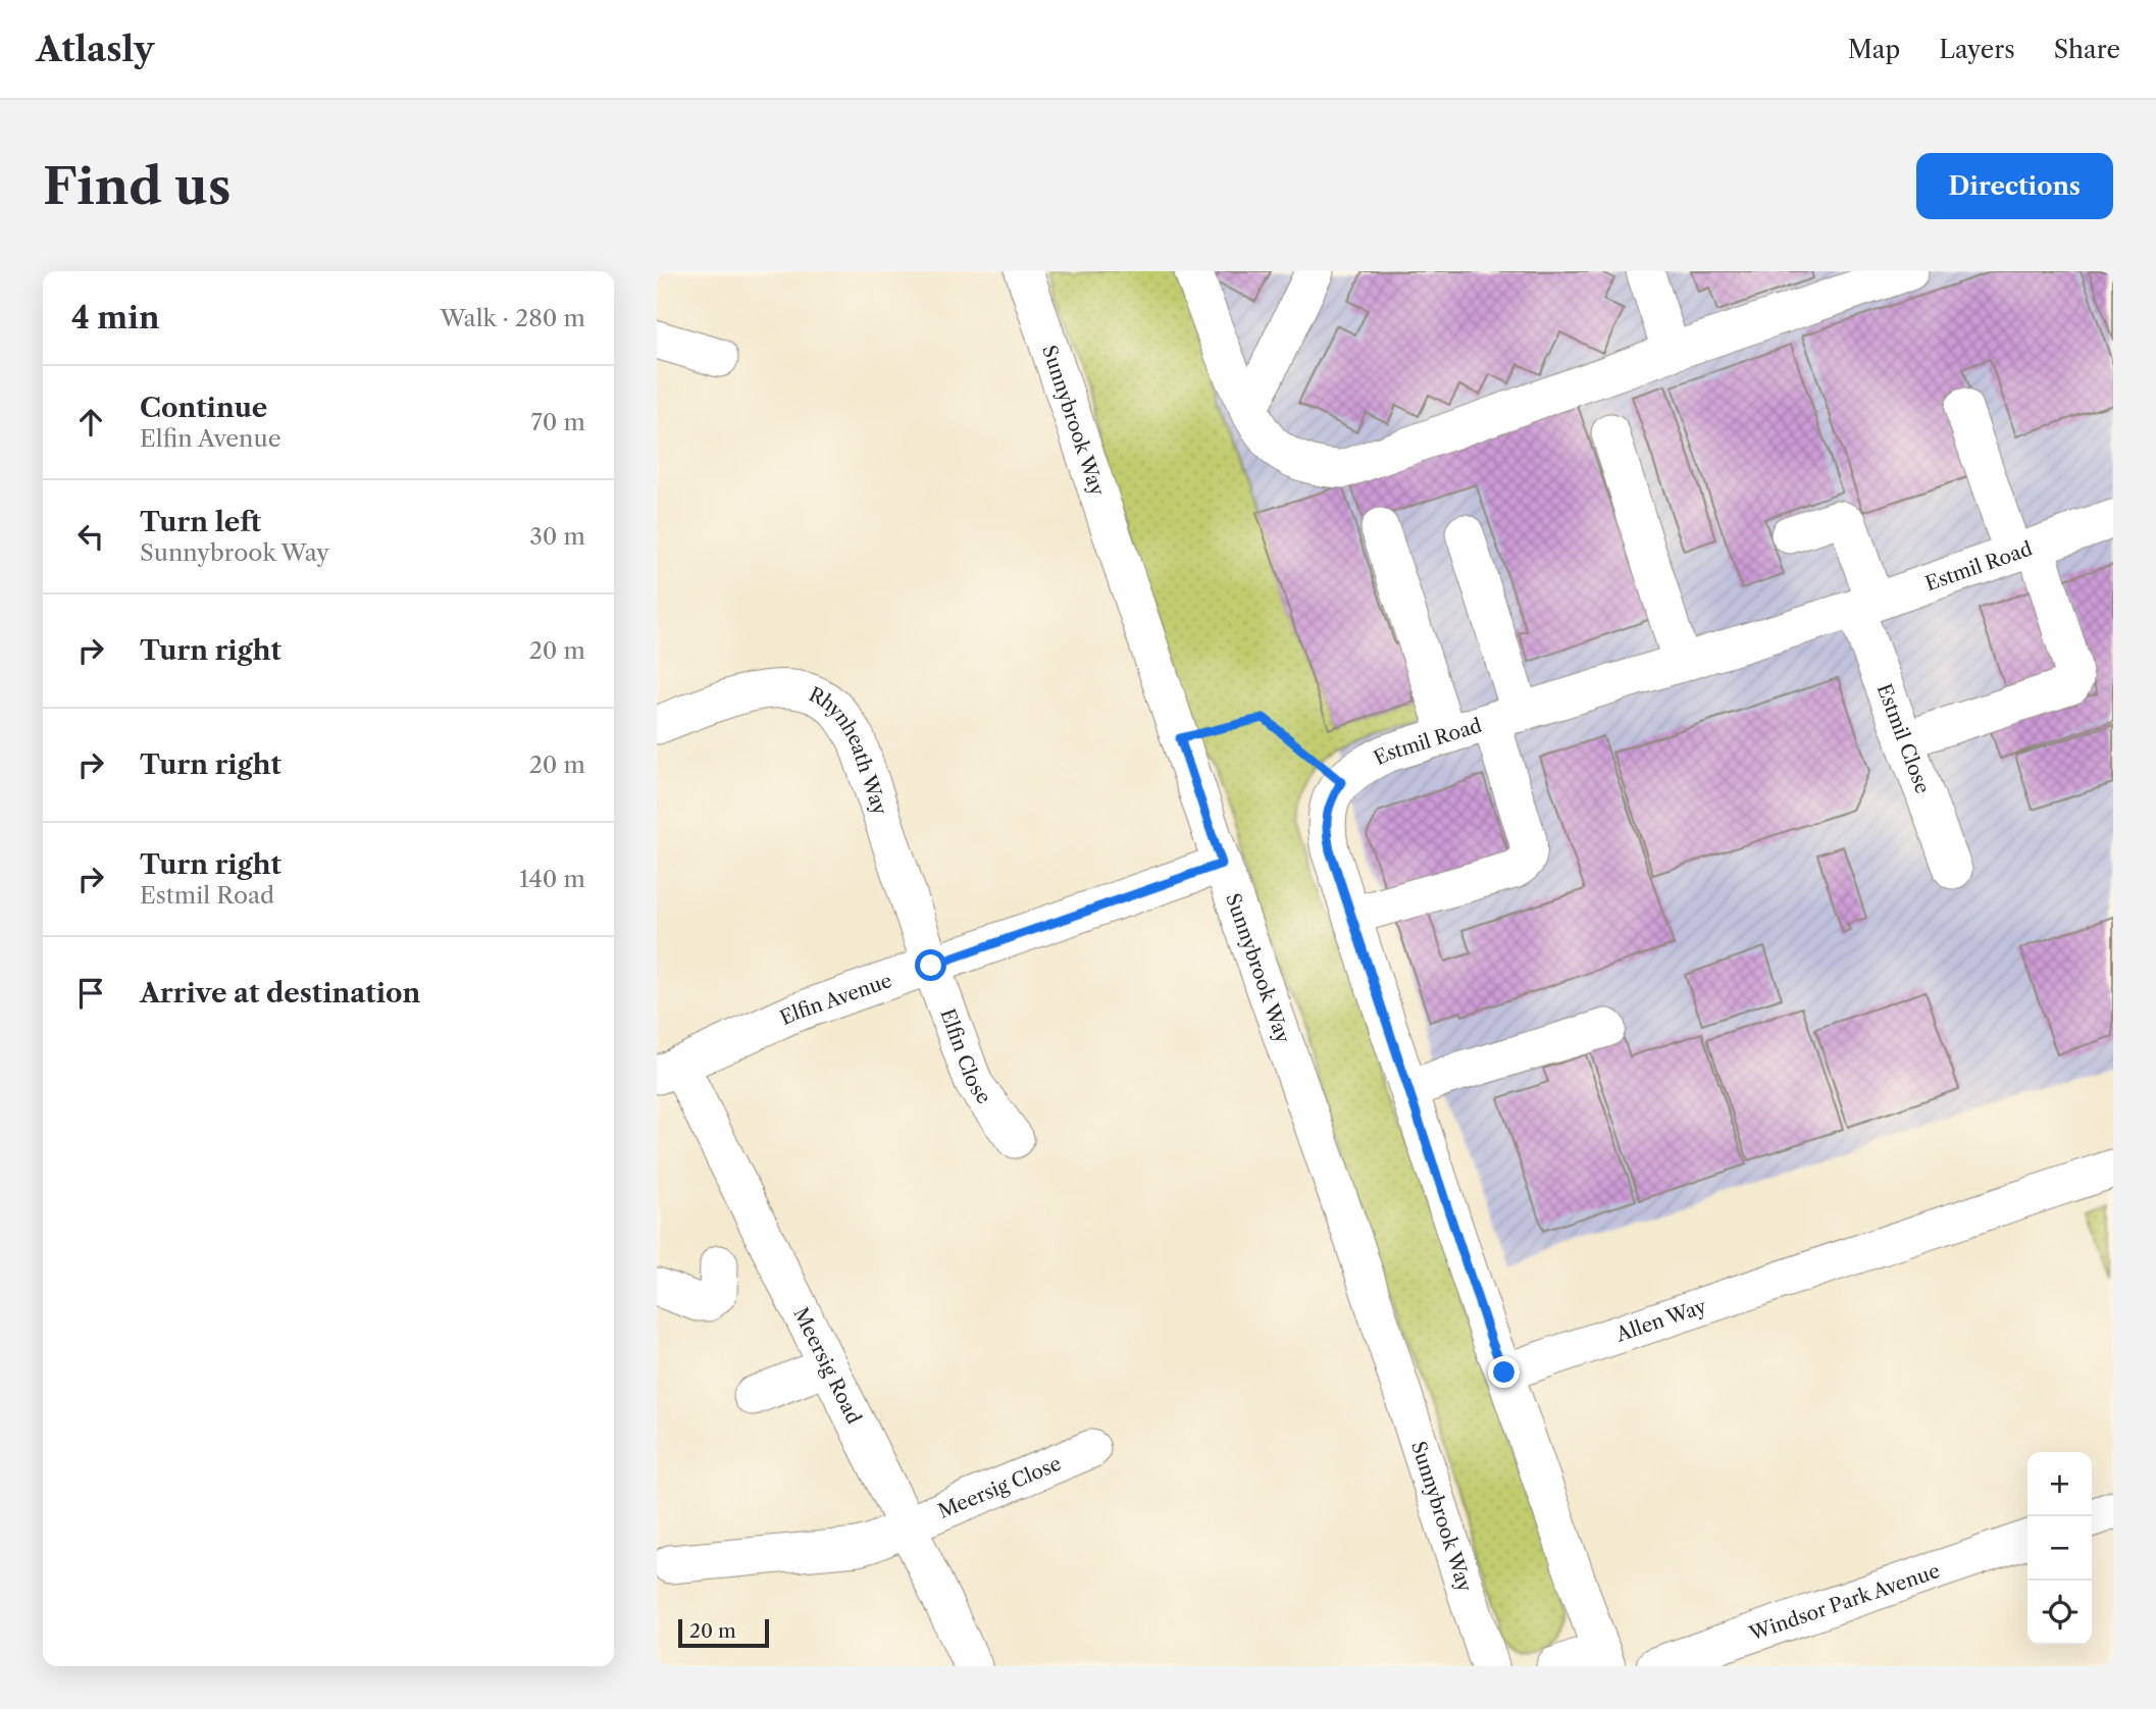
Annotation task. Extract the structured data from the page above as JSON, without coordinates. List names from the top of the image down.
{
  "streets": {
    "street": [
      "Sunnybrook Way",
      "Estmil Road",
      "Estmil Close",
      "Rhynheath Way",
      "Elfin Avenue",
      "Elfin Close",
      "Allen Way",
      "Meersig Road",
      "Meersig Close",
      "Windsor Park Avenue"
    ]
  },
  "crossings": [
    ["Sunnybrook Way", "Elfin Avenue"],
    ["Estmil Road", "Estmil Close"],
    ["Rhynheath Way", "Elfin Avenue"],
    ["Rhynheath Way", "Elfin Close"],
    ["Elfin Avenue", "Elfin Close"],
    ["Elfin Avenue", "Meersig Road"],
    ["Meersig Road", "Meersig Close"]
  ],
  "scale_bar": "20 m",
  "page": {
    "header": "Atlasly",
    "nav": ["Map", "Layers", "Share"],
    "buttons": "Directions",
    "title": "Find us",
    "heading": ["4 min", "Walk · 280 m"],
    "list": [
      ["Continue", "Elfin Avenue", "70 m"],
      ["Turn left", "Sunnybrook Way", "30 m"],
      ["Turn right", "20 m"],
      ["Turn right", "20 m"],
      ["Turn right", "Estmil Road", "140 m"],
      "Arrive at destination"
    ],
    "map_buttons": ["+", "−"],
    "scale": "20 m"
  }
}
